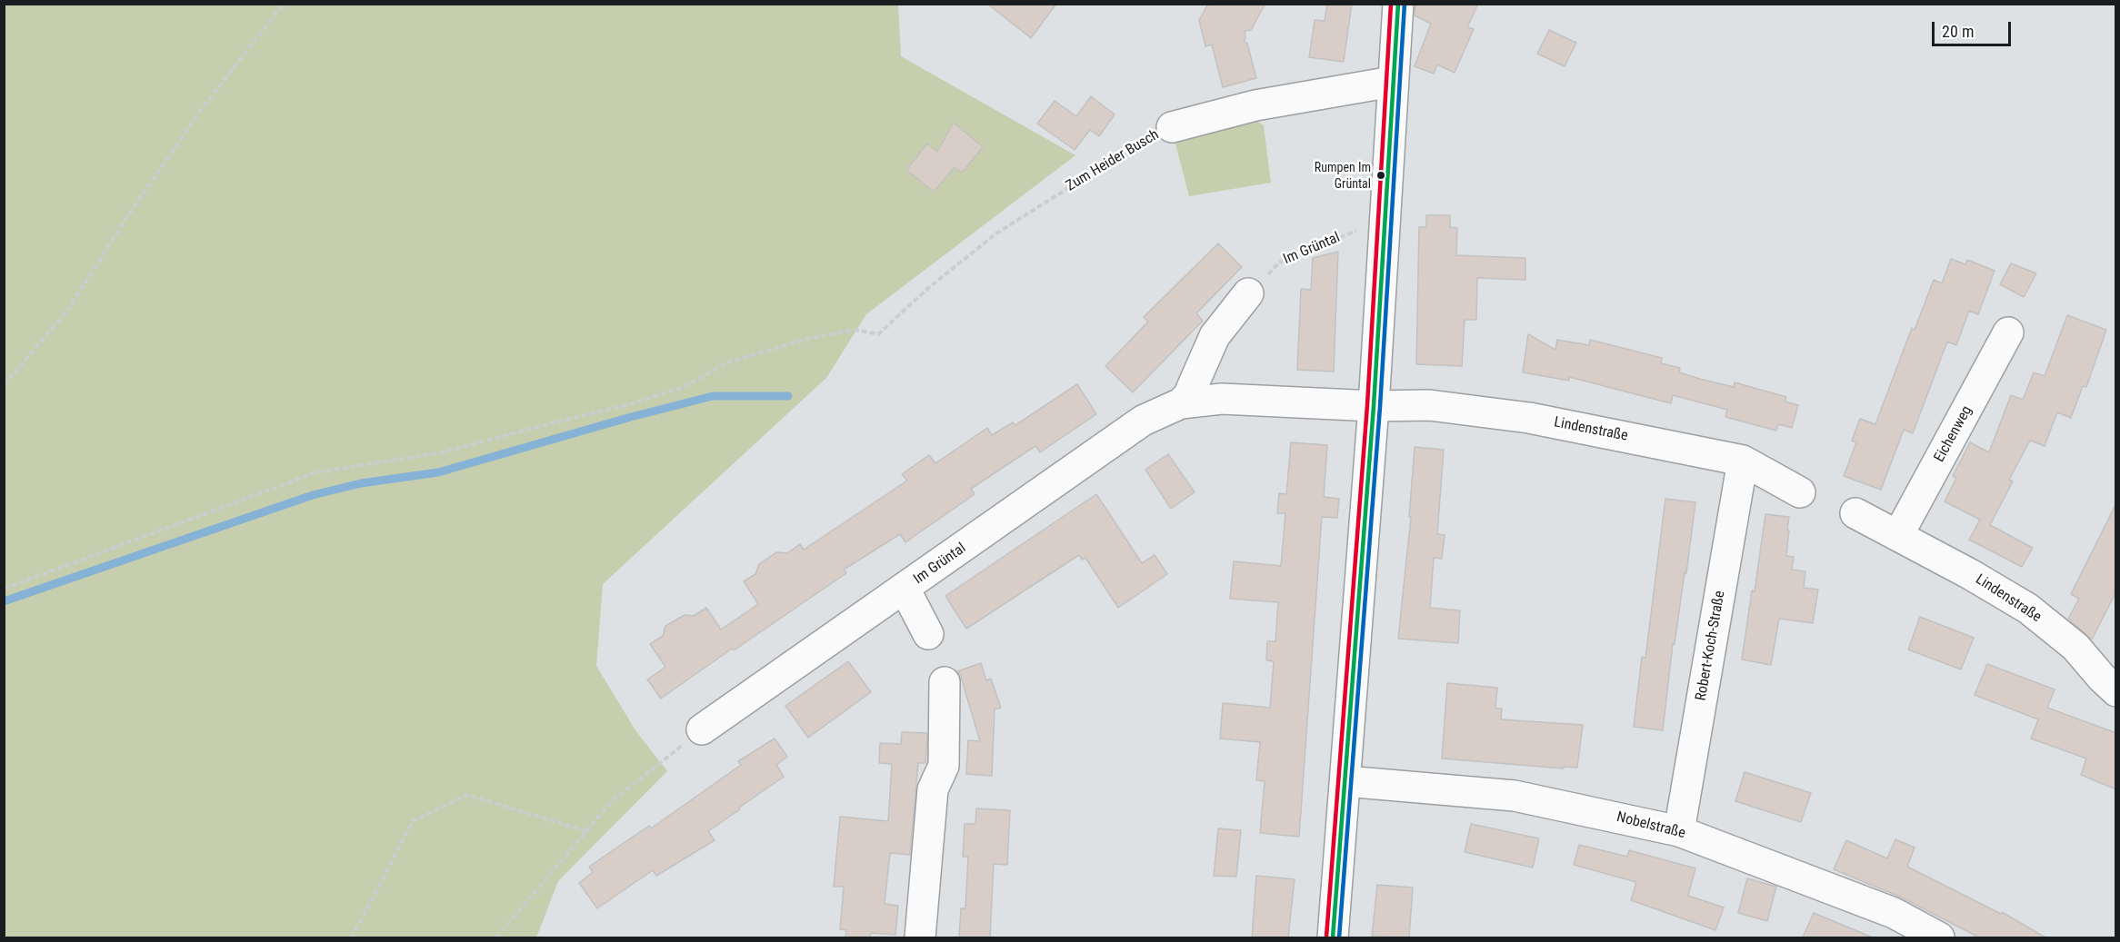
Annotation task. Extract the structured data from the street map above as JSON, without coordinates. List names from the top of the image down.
{
  "streets": {
    "street": [
      "Zum Heider Busch",
      "Im Grüntal",
      "Lindenstraße",
      "Eichenweg",
      "Robert-Koch-Straße",
      "Nobelstraße"
    ]
  },
  "crossings": [
    ["Im Grüntal", "Lindenstraße"],
    ["Lindenstraße", "Eichenweg"],
    ["Lindenstraße", "Robert-Koch-Straße"],
    ["Robert-Koch-Straße", "Nobelstraße"]
  ],
  "places": ["Rumpen Im Grüntal"],
  "scale_bar": "20 m"
}
